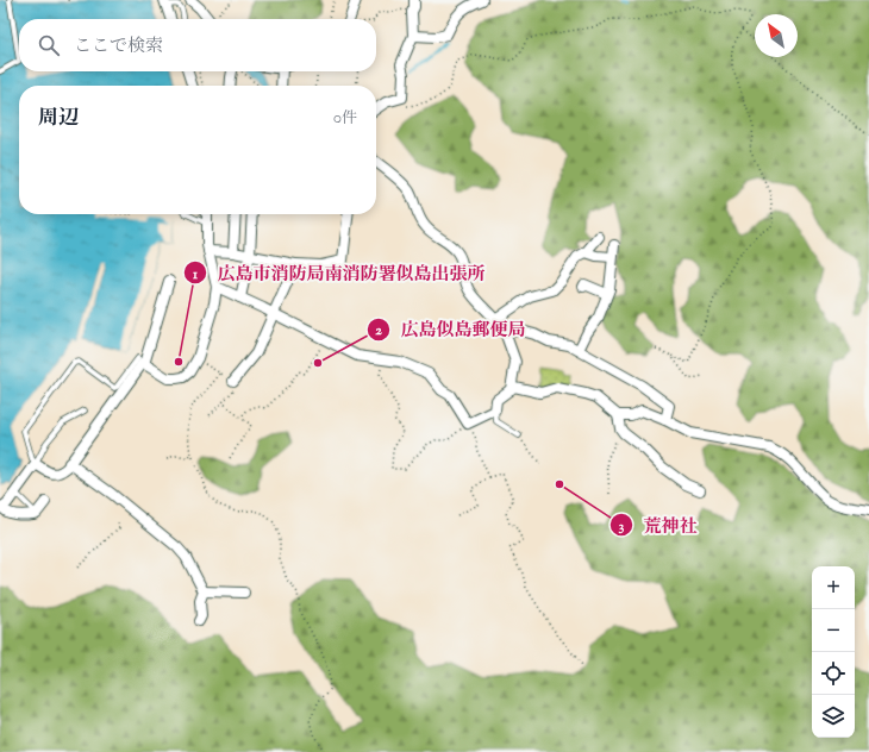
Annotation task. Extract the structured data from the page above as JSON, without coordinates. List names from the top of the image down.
{
  "places": ["広島市消防局南消防署似島出張所", "広島似島郵便局", "荒神社"],
  "north": "top left",
  "page": {
    "search": "ここで検索",
    "heading": ["周辺", "0件"],
    "map_buttons": ["+", "−"]
  }
}
